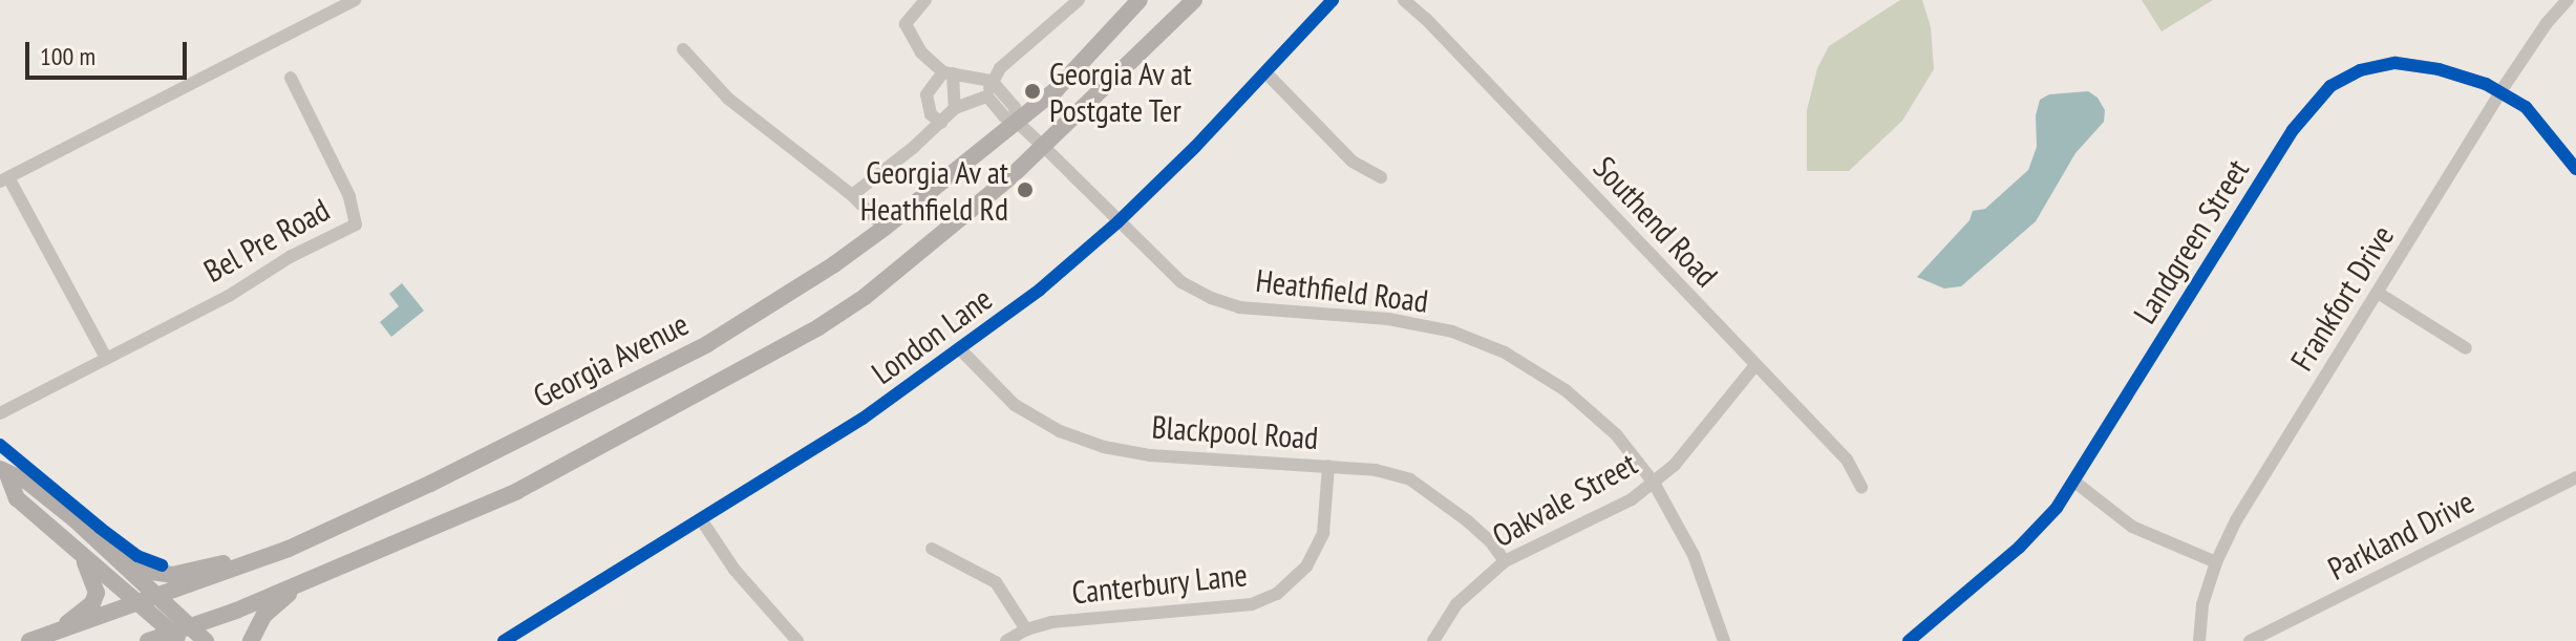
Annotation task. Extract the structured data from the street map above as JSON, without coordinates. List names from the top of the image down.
{
  "streets": {
    "main road": ["Georgia Avenue"],
    "street": [
      "Southend Road",
      "Bel Pre Road",
      "Landgreen Street",
      "Heathfield Road",
      "Frankfort Drive",
      "London Lane",
      "Blackpool Road",
      "Oakvale Street",
      "Parkland Drive",
      "Canterbury Lane"
    ]
  },
  "crossings": [
    ["Southend Road", "Oakvale Street"],
    ["Landgreen Street", "Frankfort Drive"],
    ["Heathfield Road", "London Lane"],
    ["Heathfield Road", "Georgia Avenue"],
    ["Heathfield Road", "Oakvale Street"],
    ["London Lane", "Blackpool Road"],
    ["Blackpool Road", "Oakvale Street"],
    ["Blackpool Road", "Canterbury Lane"]
  ],
  "places": ["Georgia Av at Postgate Ter", "Georgia Av at Heathfield Rd"],
  "scale_bar": "100 m"
}
